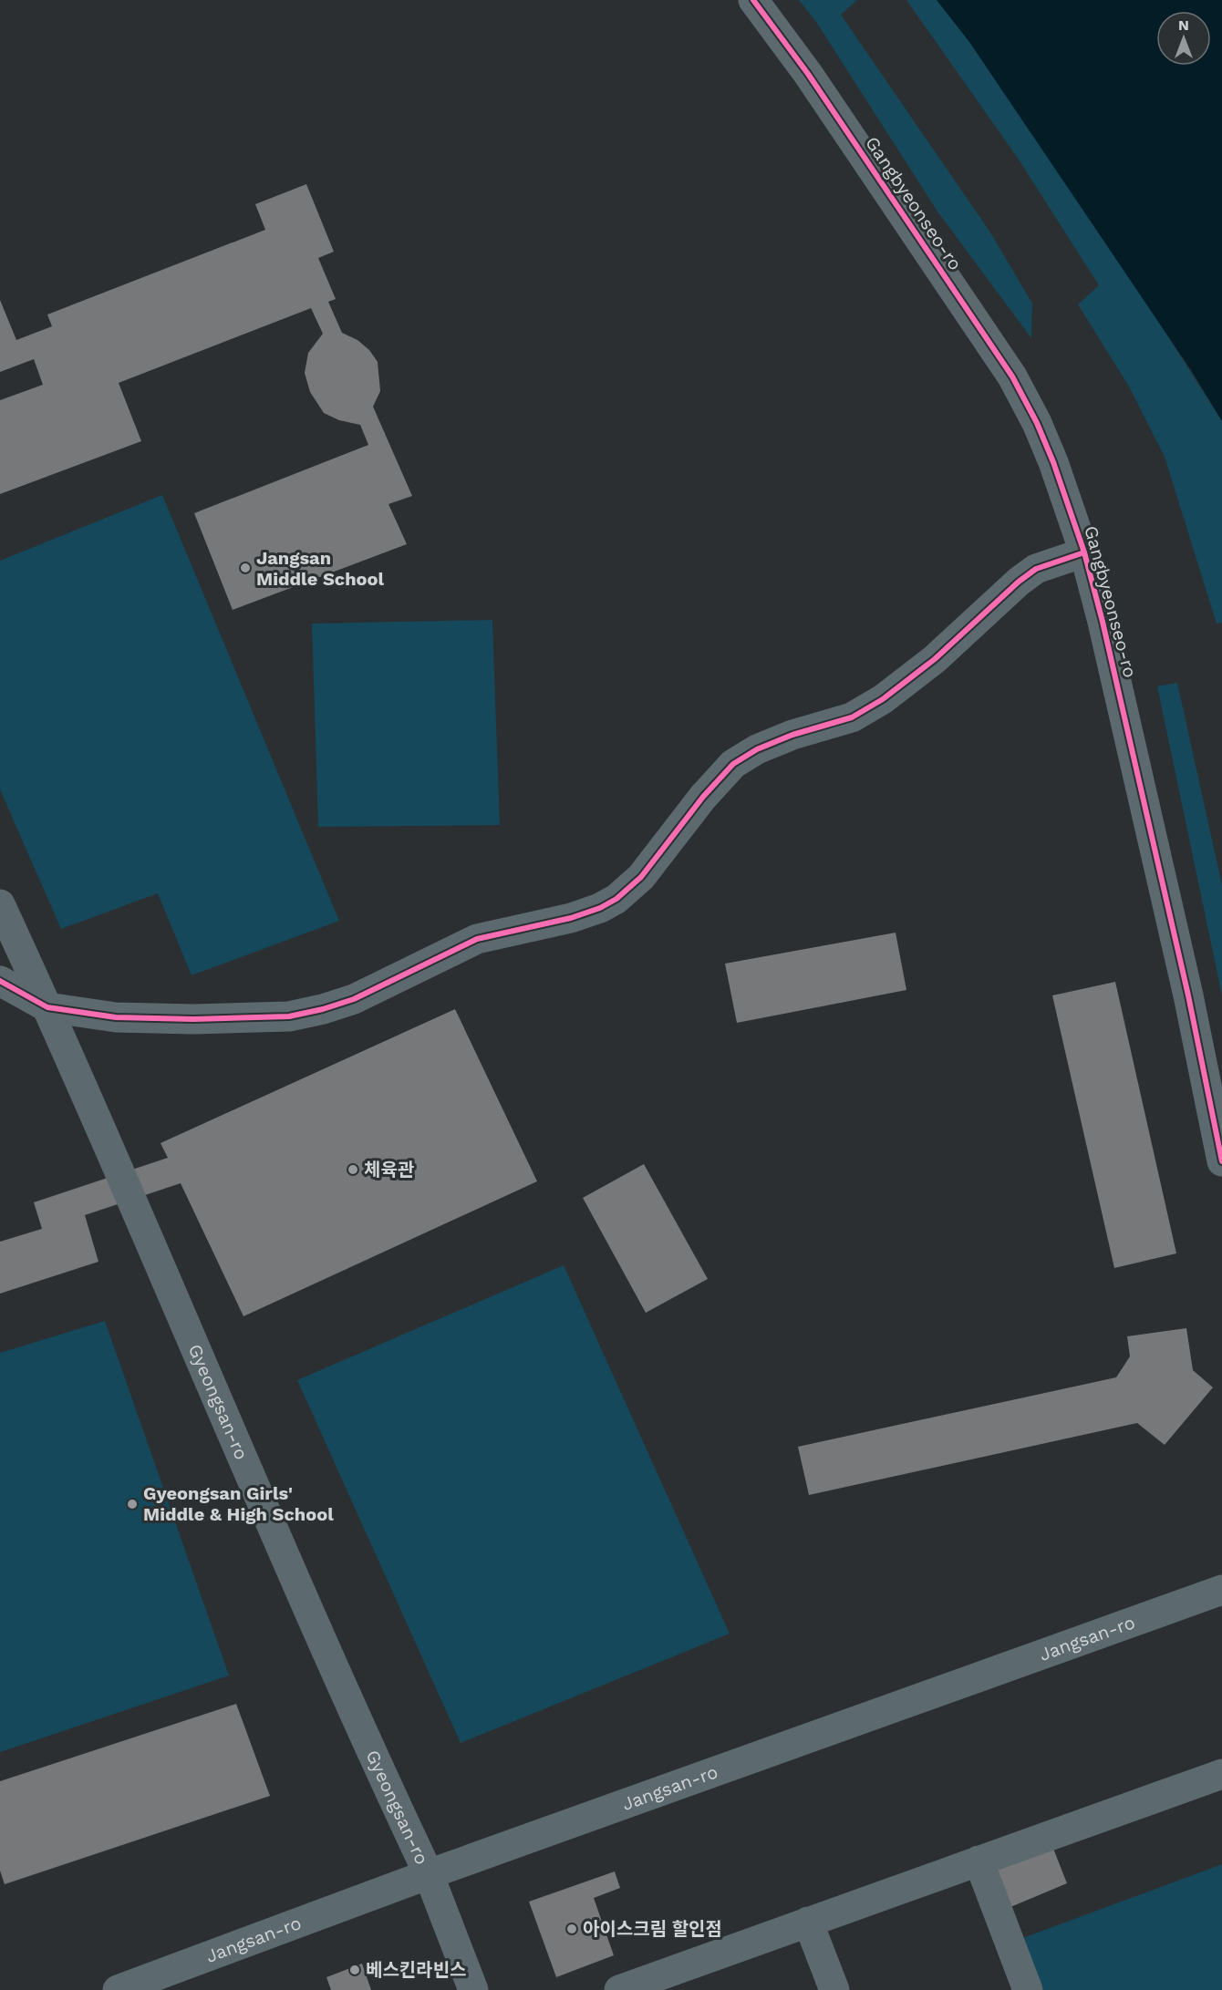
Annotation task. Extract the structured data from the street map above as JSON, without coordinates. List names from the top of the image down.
{
  "streets": {
    "street": ["Gangbyeonseo-ro", "Gyeongsan-ro", "Jangsan-ro"]
  },
  "crossings": [
    ["Gyeongsan-ro", "Jangsan-ro"]
  ],
  "places": [
    "Jangsan Middle School",
    "체육관",
    "Gyeongsan Girls' Middle & High School",
    "아이스크림 할인점",
    "베스킨라빈스"
  ],
  "north": "top"
}
